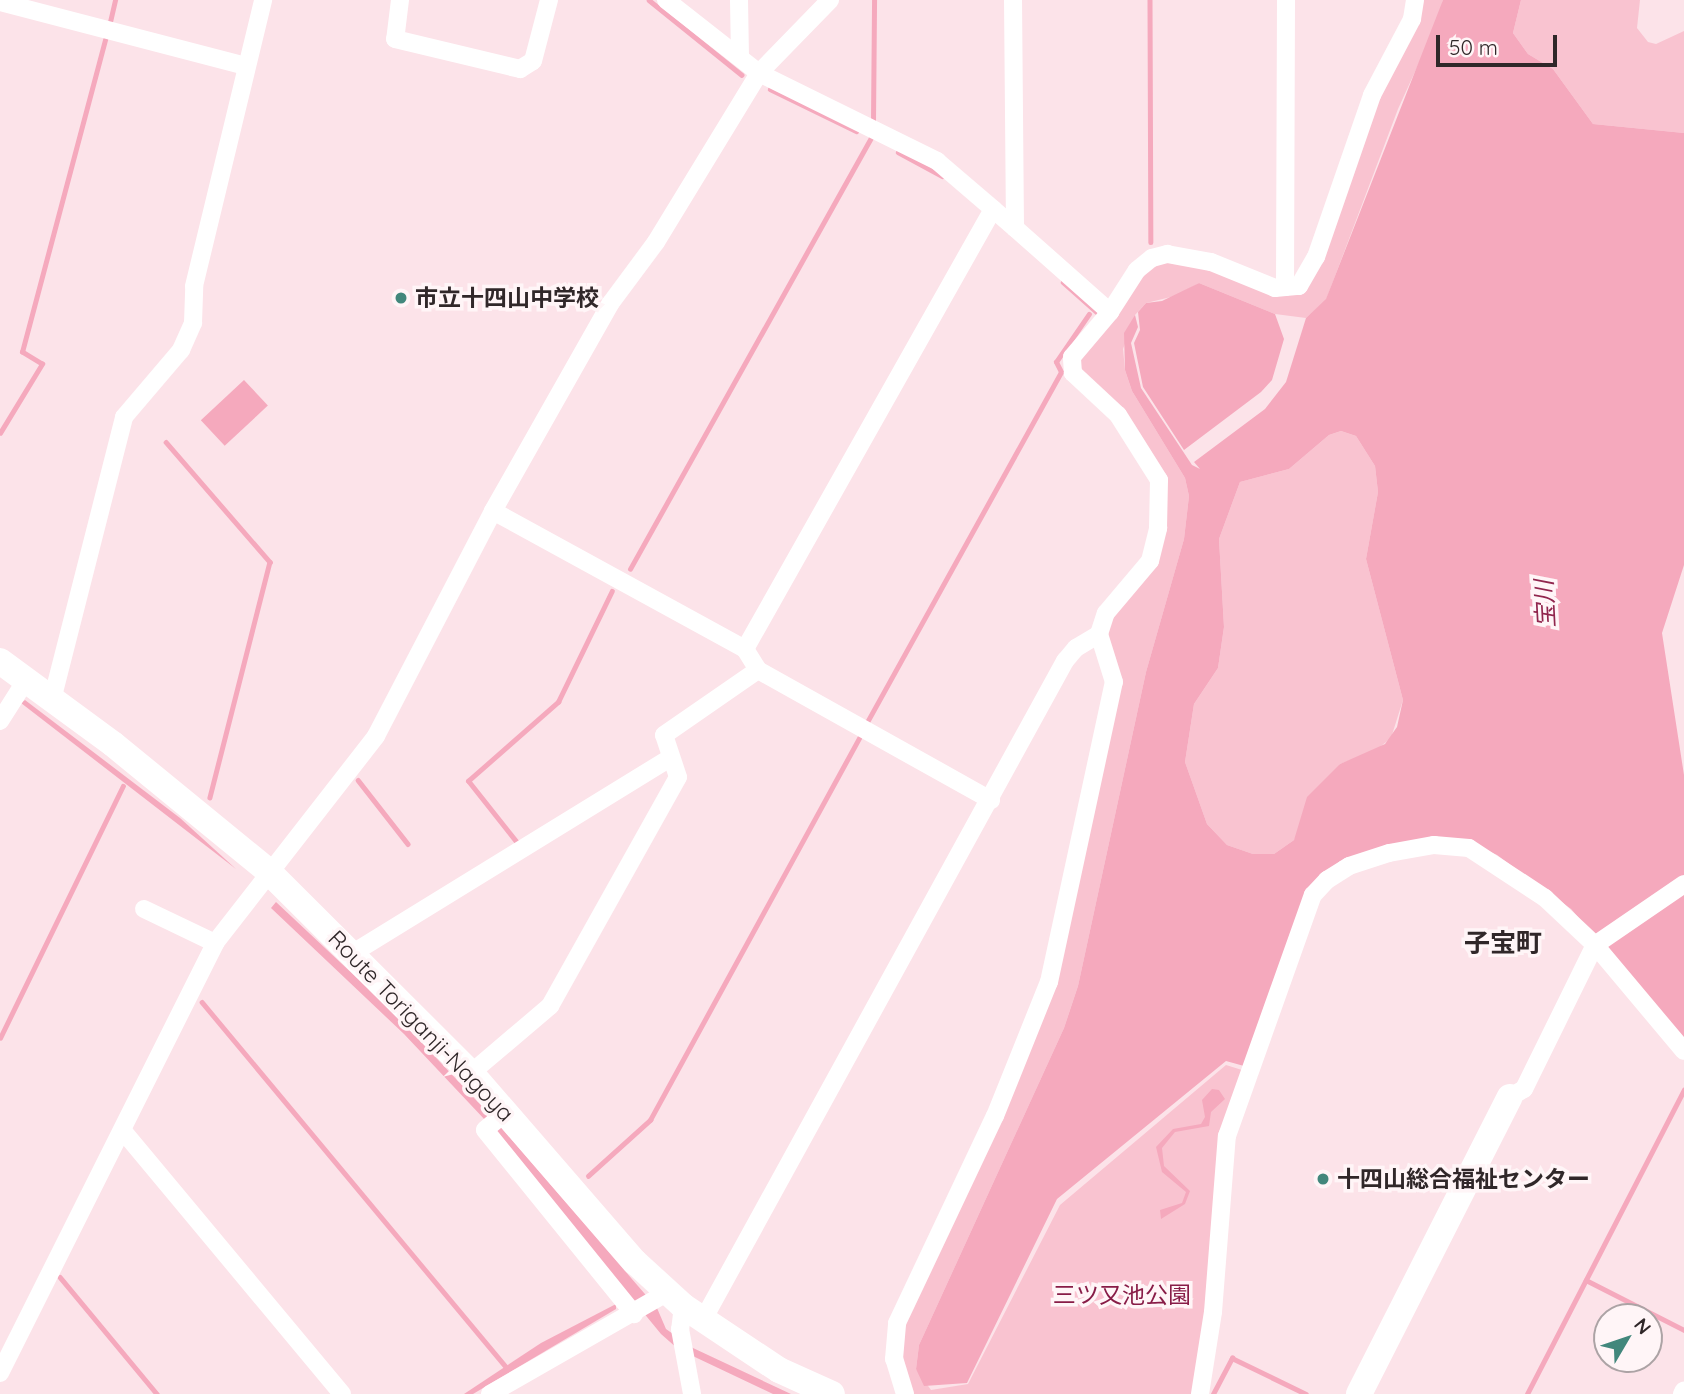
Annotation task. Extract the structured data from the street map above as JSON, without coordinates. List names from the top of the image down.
{
  "streets": {
    "main road": ["Route Toriganji-Nagoya"]
  },
  "districts": ["子宝町"],
  "water": ["宝川"],
  "parks": ["三ツ又池公園"],
  "places": ["市立十四山中学校", "十四山総合福祉センター"],
  "scale_bar": "50 m",
  "north": "top right"
}
